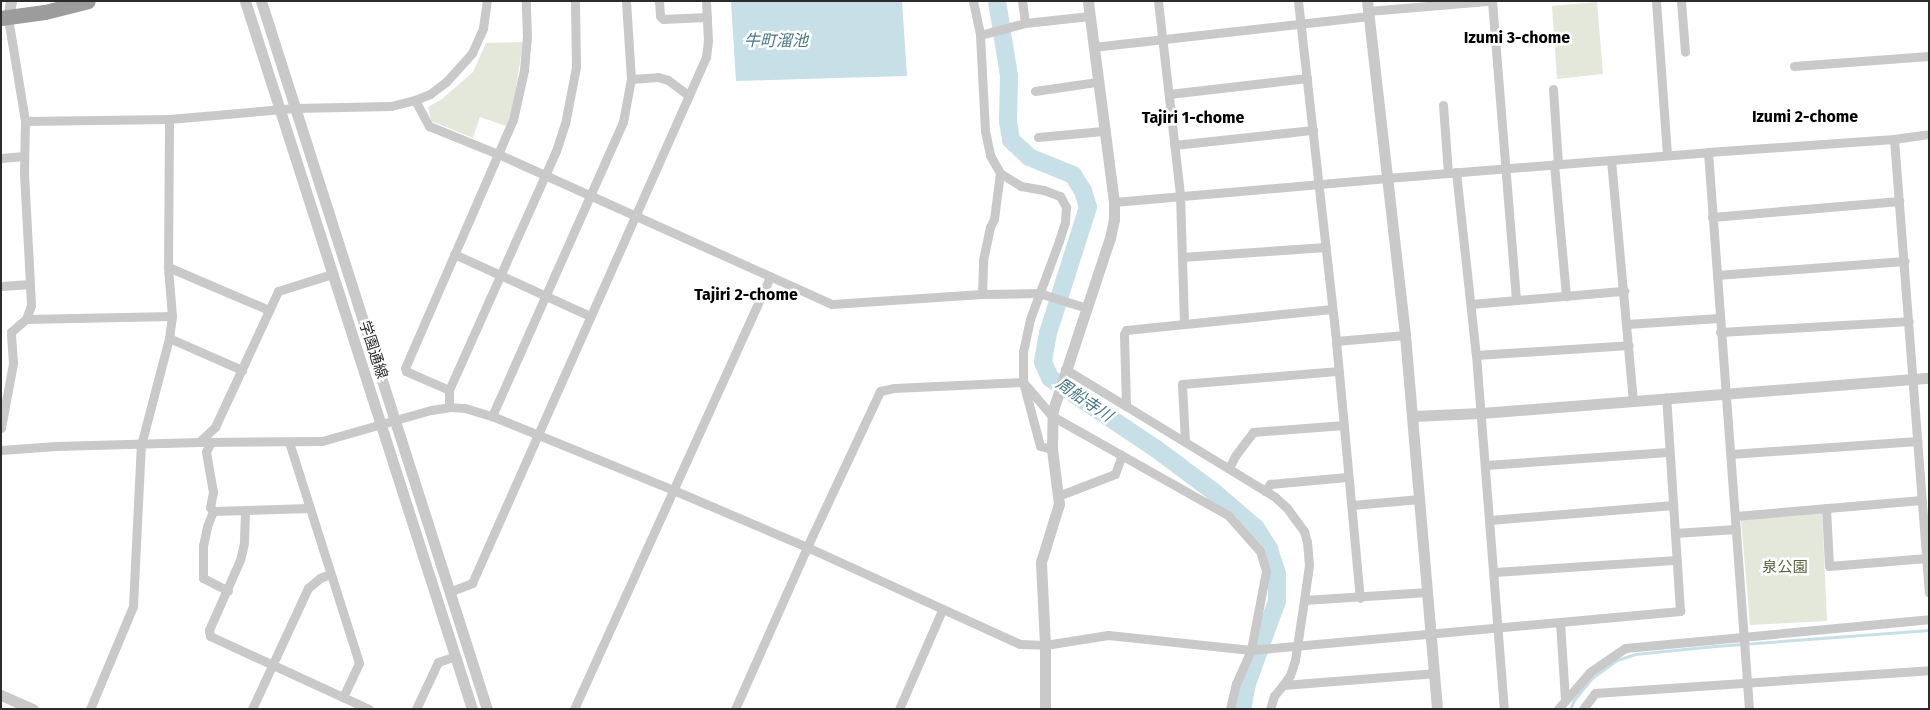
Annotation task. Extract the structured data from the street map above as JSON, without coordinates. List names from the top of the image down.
{
  "streets": {
    "street": ["学園通線"]
  },
  "districts": [
    "Izumi 3-chome",
    "Izumi 2-chome",
    "Tajiri 1-chome",
    "Tajiri 2-chome"
  ],
  "water": ["牛町溜池", "周船寺川"],
  "parks": ["泉公園"]
}
